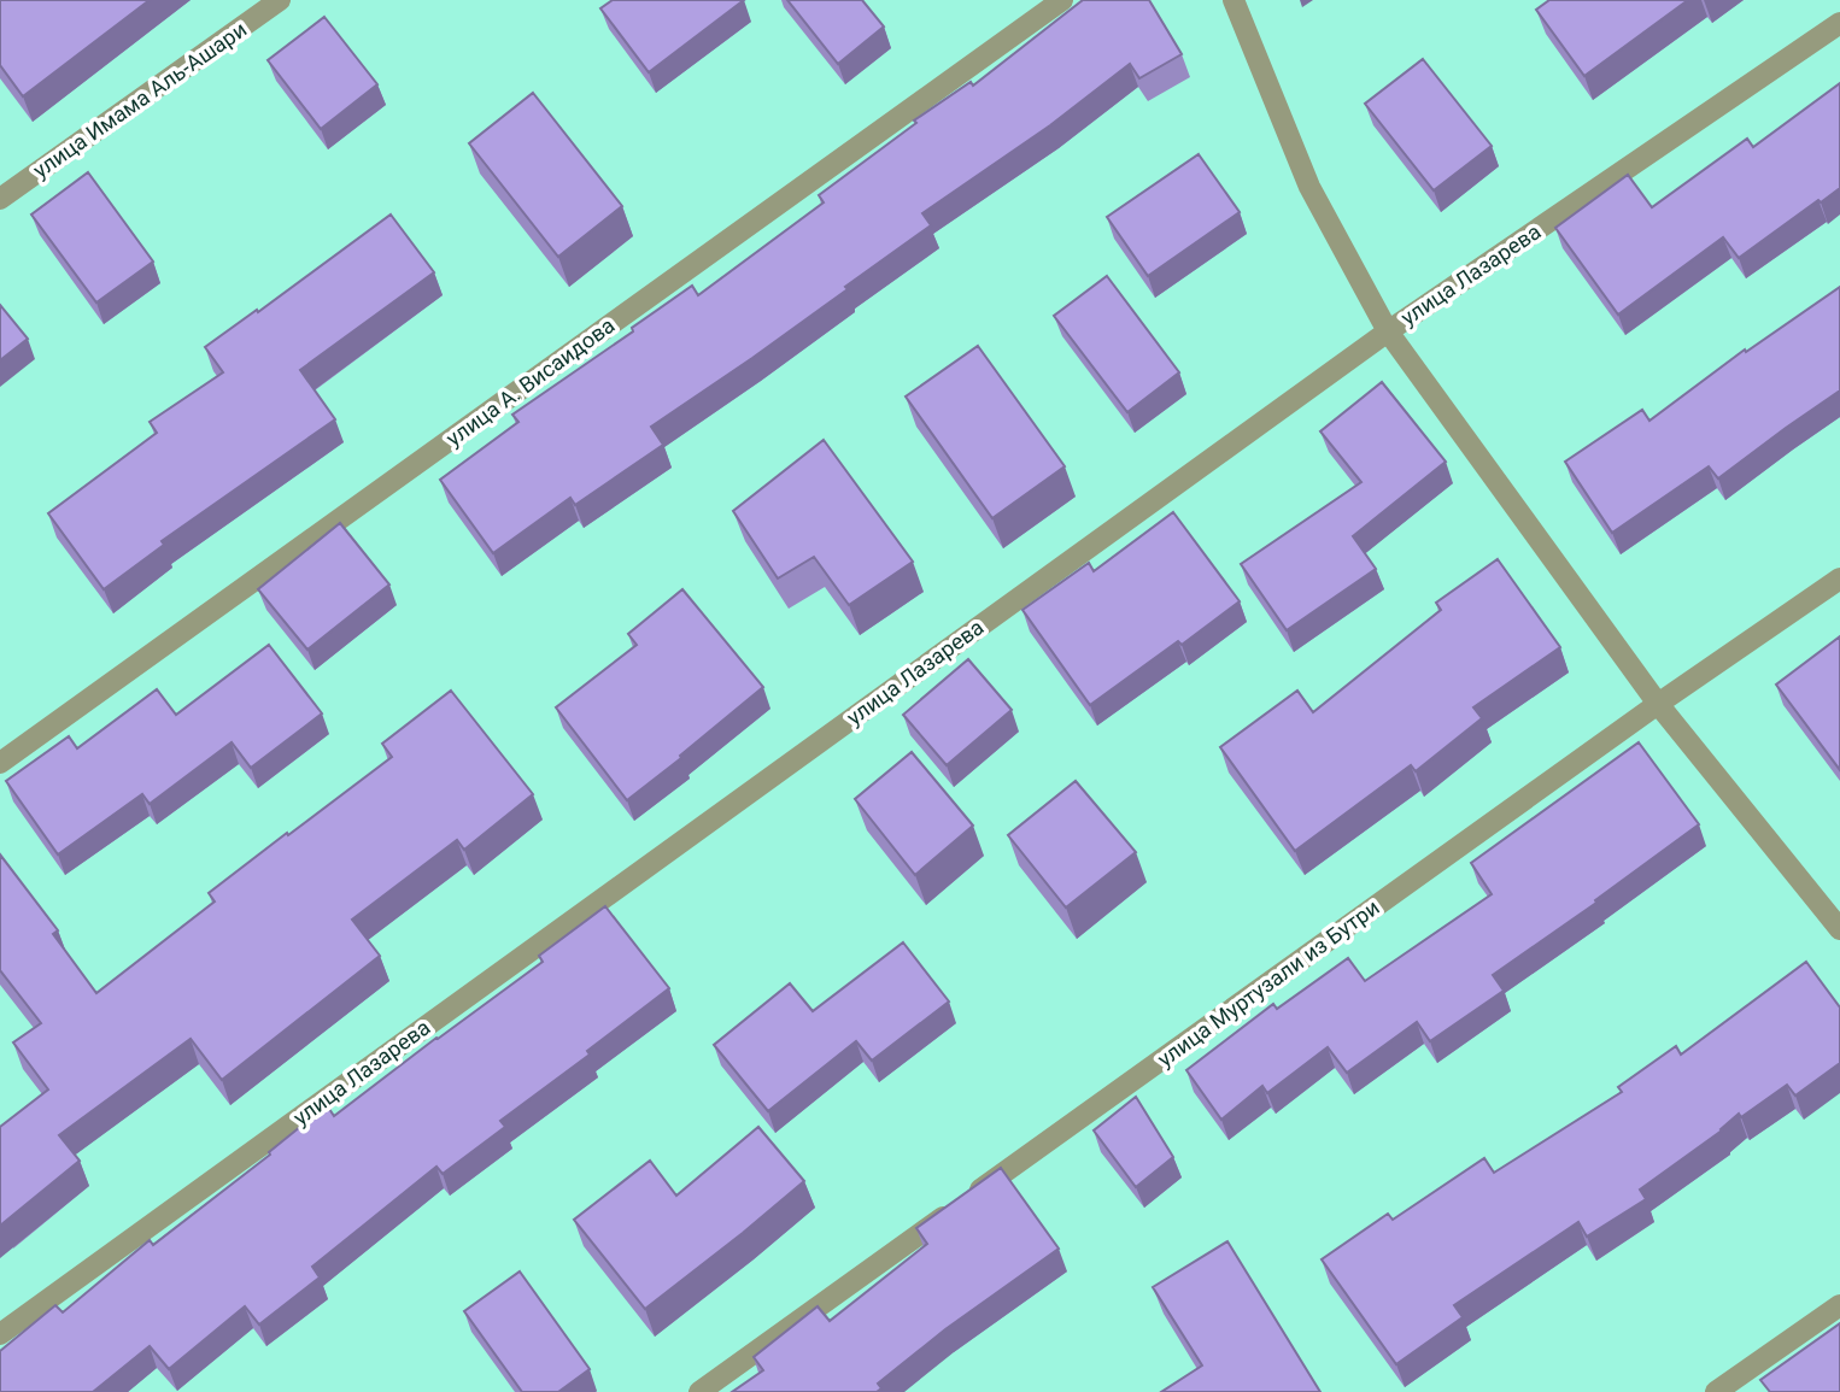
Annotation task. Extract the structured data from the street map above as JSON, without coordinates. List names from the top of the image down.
{
  "streets": {
    "street": [
      "улица Имама Аль-Ашари",
      "улица Лазарева",
      "улица А. Висаидова",
      "улица Муртузали из Бутри"
    ]
  }
}
